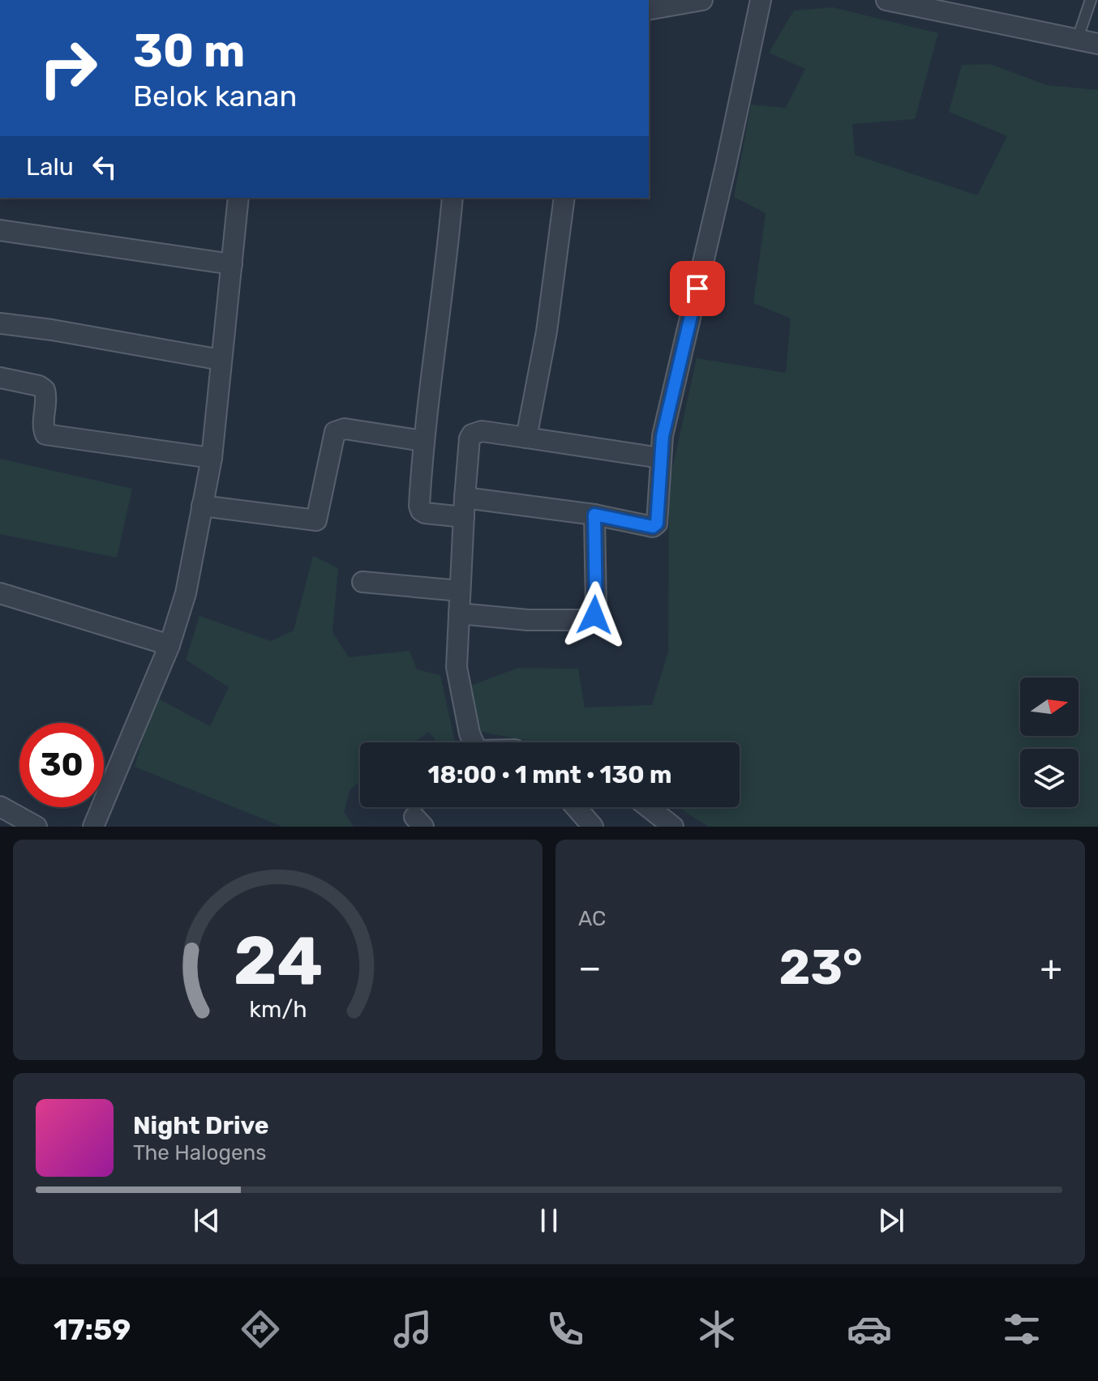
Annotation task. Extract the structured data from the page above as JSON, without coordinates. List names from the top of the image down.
{
  "north": "right",
  "page": {
    "turn": ["30 m", "Belok kanan"],
    "then": "Lalu",
    "limit": "30",
    "trip": "18:00 · 1 mnt · 130 m",
    "tile": "AC",
    "heat": ["−", "23°", "+"],
    "song": ["Night Drive", "The Halogens"],
    "tabs": "17:59",
    "gauge": ["24", "km/h"]
  }
}
